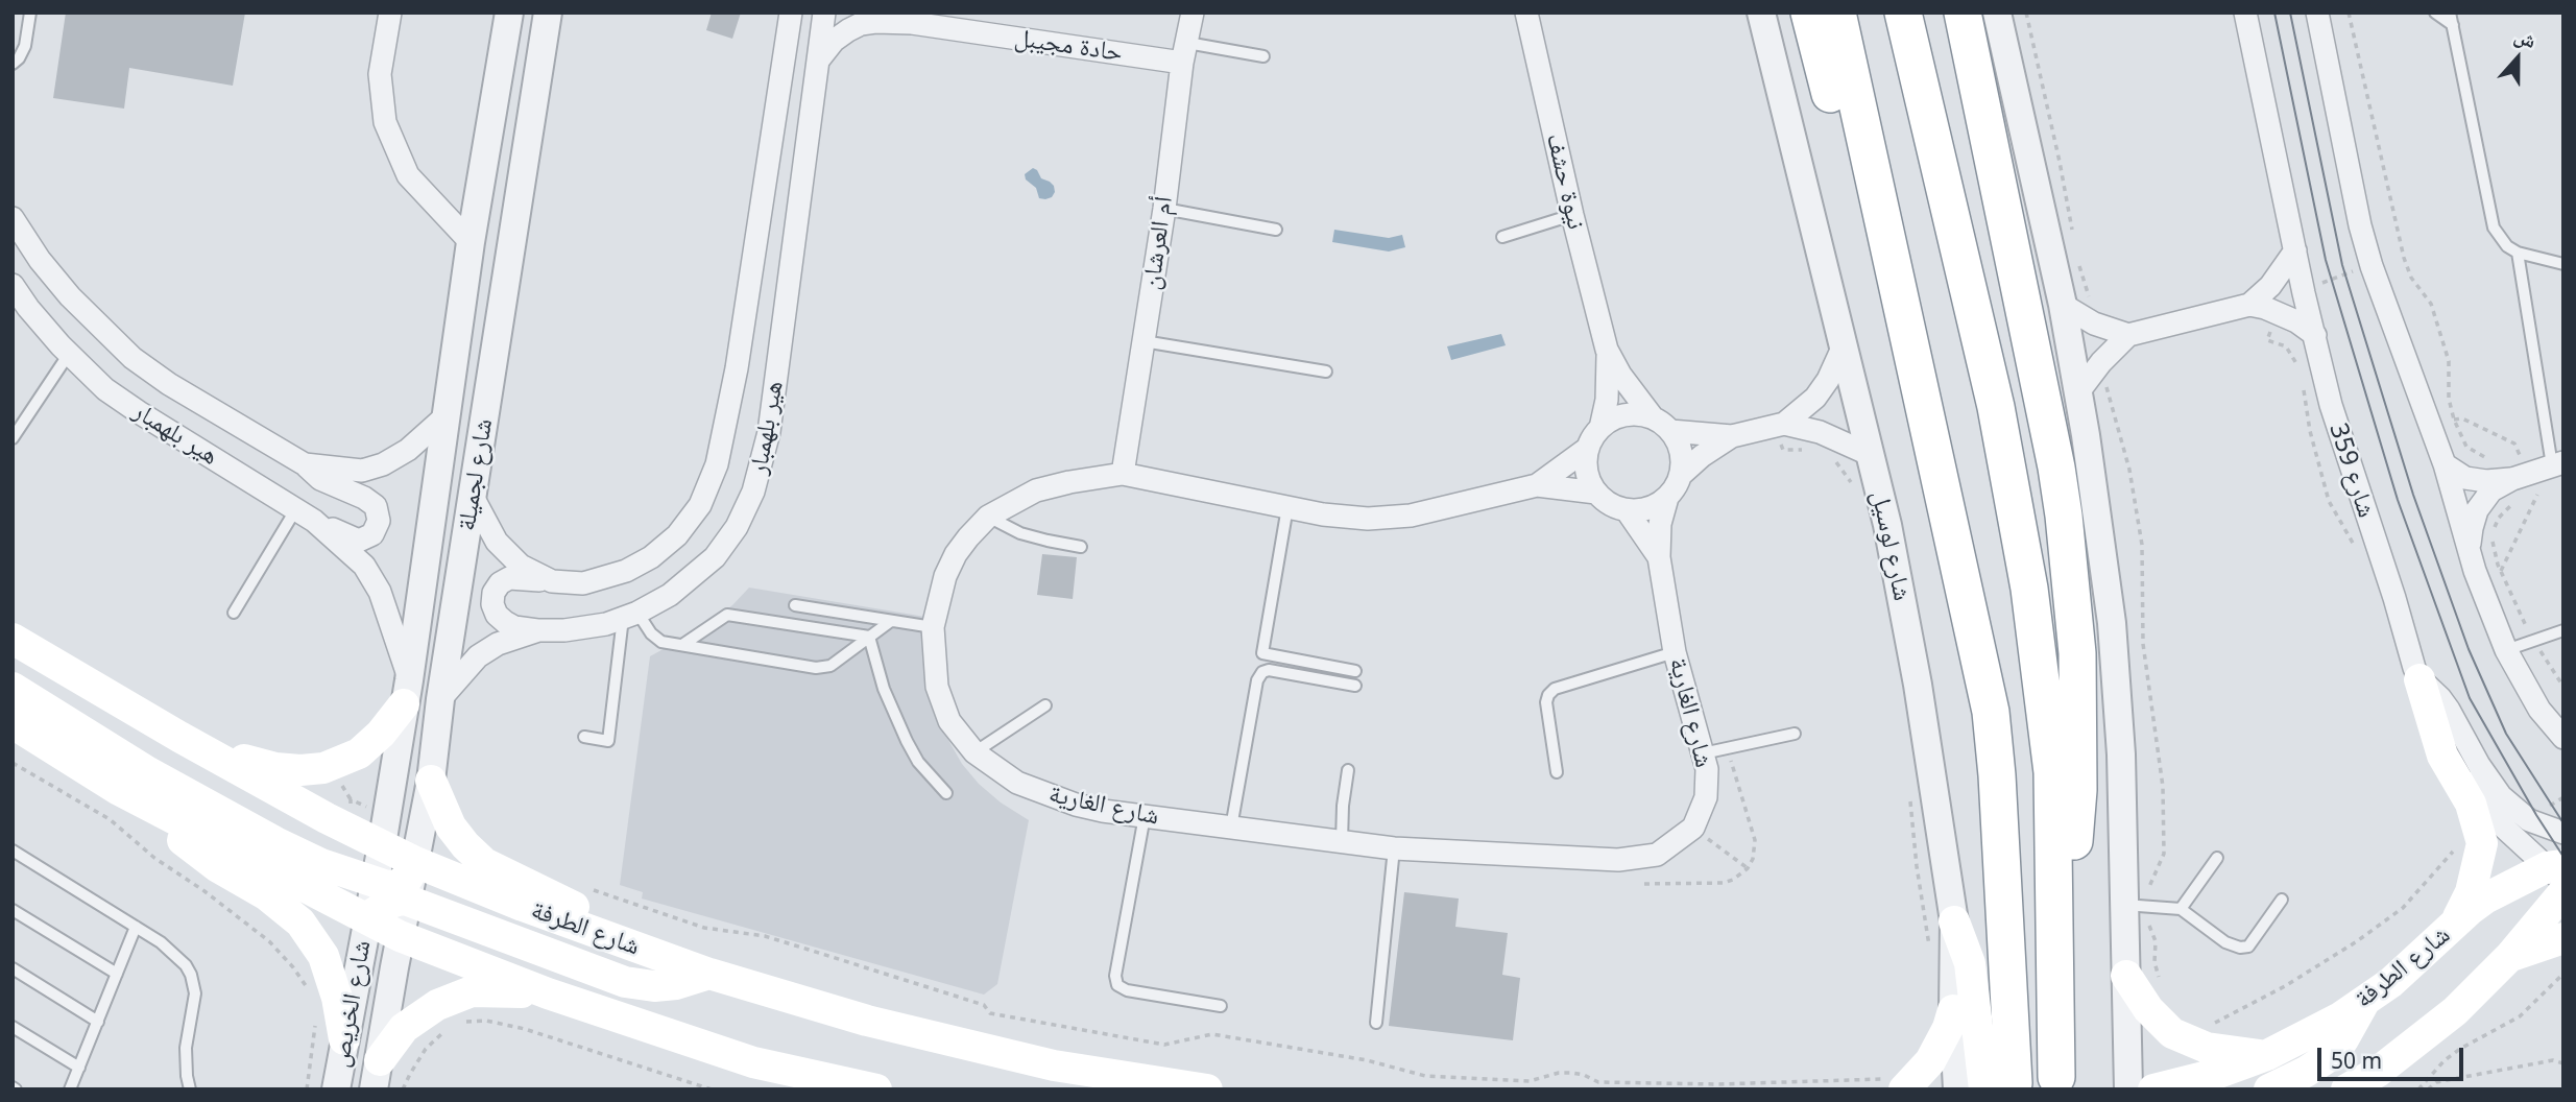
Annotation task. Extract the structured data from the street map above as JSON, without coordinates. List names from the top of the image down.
{
  "streets": {
    "main road": ["شارع الطرفة"],
    "street": [
      "حادة مجيبل",
      "نيوة حشف",
      "أم العرشان",
      "هير بلهمبار",
      "شارع 359",
      "شارع لجميلة",
      "شارع لوسيل",
      "شارع الغارية",
      "شارع الخريص"
    ]
  },
  "crossings": [
    ["حادة مجيبل", "أم العرشان"],
    ["حادة مجيبل", "هير بلهمبار"],
    ["نيوة حشف", "شارع الغارية"],
    ["أم العرشان", "شارع الغارية"],
    ["هير بلهمبار", "شارع لجميلة"],
    ["شارع 359", "شارع الطرفة"],
    ["شارع لجميلة", "شارع الطرفة"],
    ["شارع لجميلة", "شارع الخريص"]
  ],
  "scale_bar": "50 m",
  "north": "top"
}
